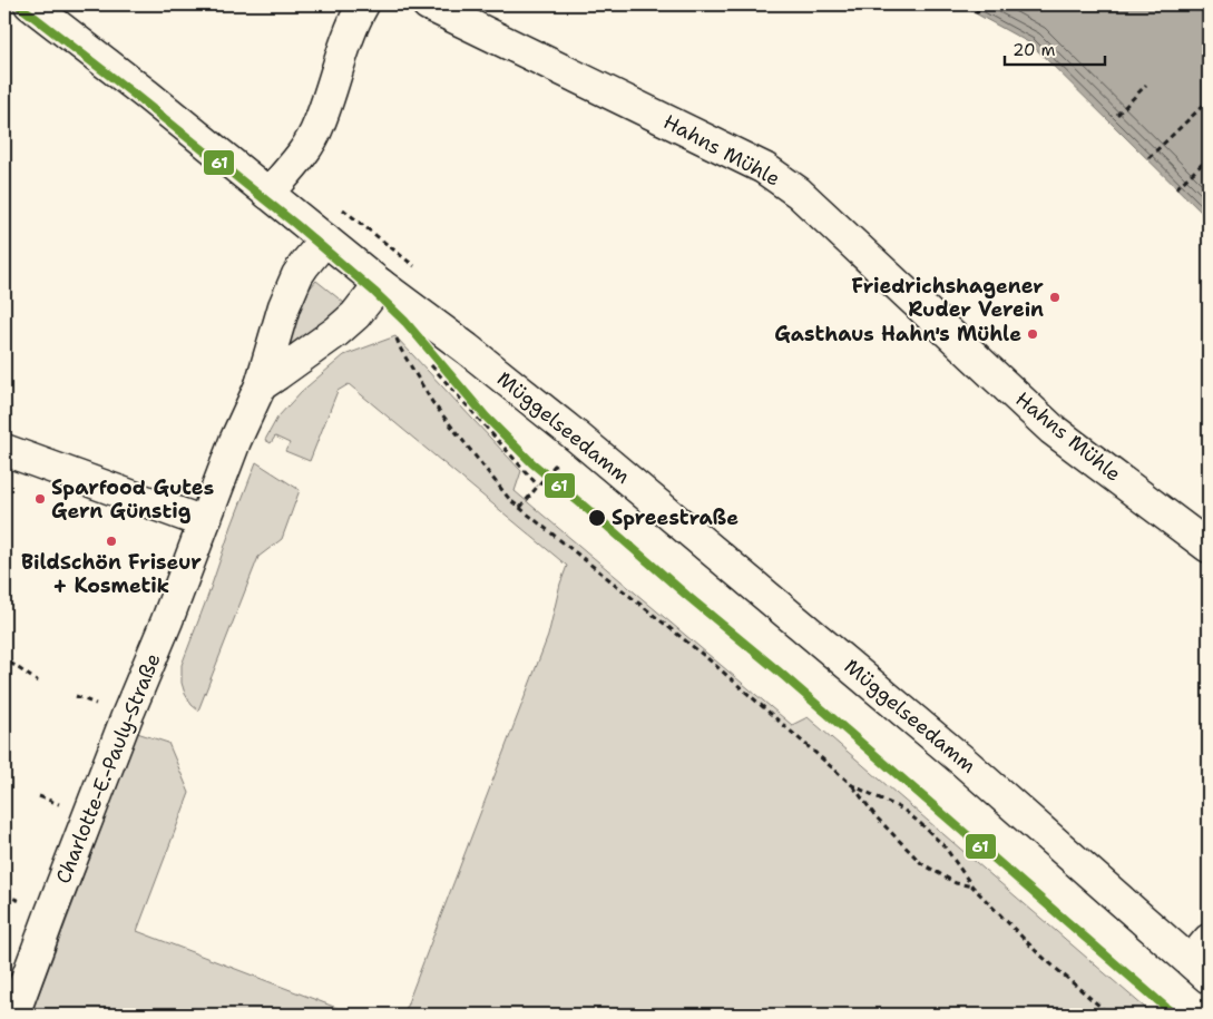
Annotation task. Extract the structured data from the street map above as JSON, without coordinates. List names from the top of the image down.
{
  "streets": {
    "street": ["Hahns Mühle", "Müggelseedamm", "Charlotte-E.-Pauly-Straße"]
  },
  "crossings": [
    ["Müggelseedamm", "Charlotte-E.-Pauly-Straße"]
  ],
  "places": [
    "Friedrichshagener Ruder Verein",
    "Gasthaus Hahn's Mühle",
    "Sparfood Gutes Gern Günstig",
    "Spreestraße",
    "BildSchön Friseur + Kosmetik"
  ],
  "lines": ["transit line 61"],
  "scale_bar": "20 m"
}
